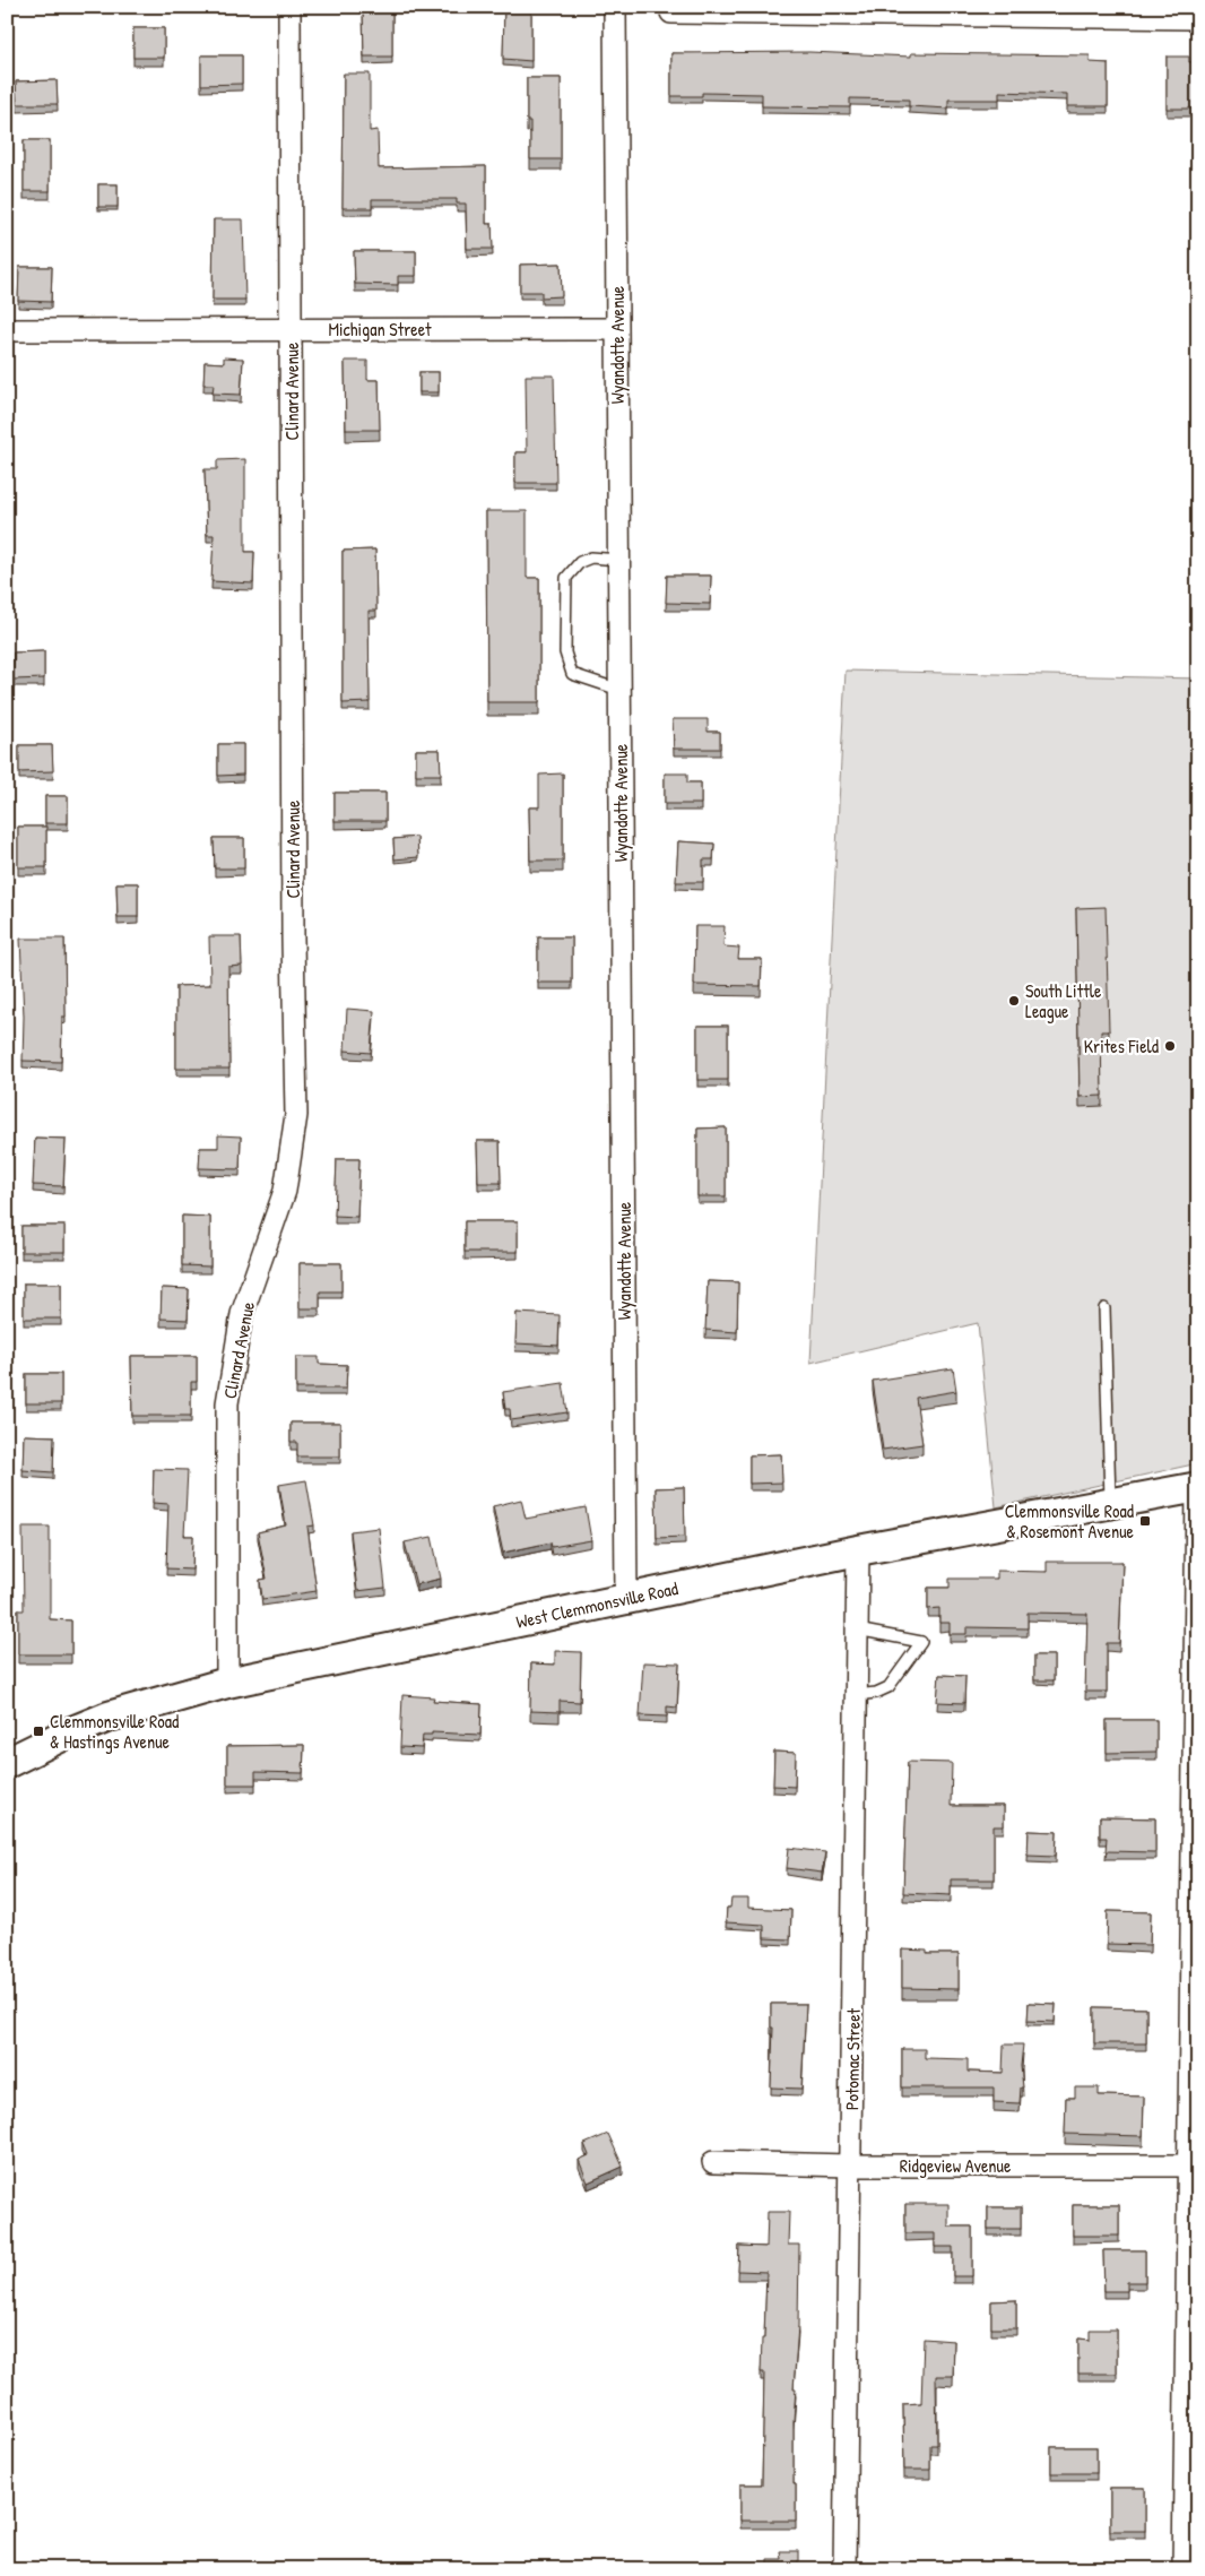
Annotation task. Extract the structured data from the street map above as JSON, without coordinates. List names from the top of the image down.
{
  "streets": {
    "main road": ["West Clemmonsville Road"],
    "street": [
      "Michigan Street",
      "Wyandotte Avenue",
      "Clinard Avenue",
      "Potomac Street",
      "Ridgeview Avenue"
    ]
  },
  "crossings": [
    ["Michigan Street", "Wyandotte Avenue"],
    ["Michigan Street", "Clinard Avenue"],
    ["Wyandotte Avenue", "West Clemmonsville Road"],
    ["Clinard Avenue", "West Clemmonsville Road"],
    ["West Clemmonsville Road", "Potomac Street"],
    ["Potomac Street", "Ridgeview Avenue"]
  ],
  "places": {
    "other": ["South Little League", "Krites Field"],
    "transit": ["Clemmonsville Road & Rosemont Avenue", "Clemmonsville Road & Hastings Avenue"]
  }
}
